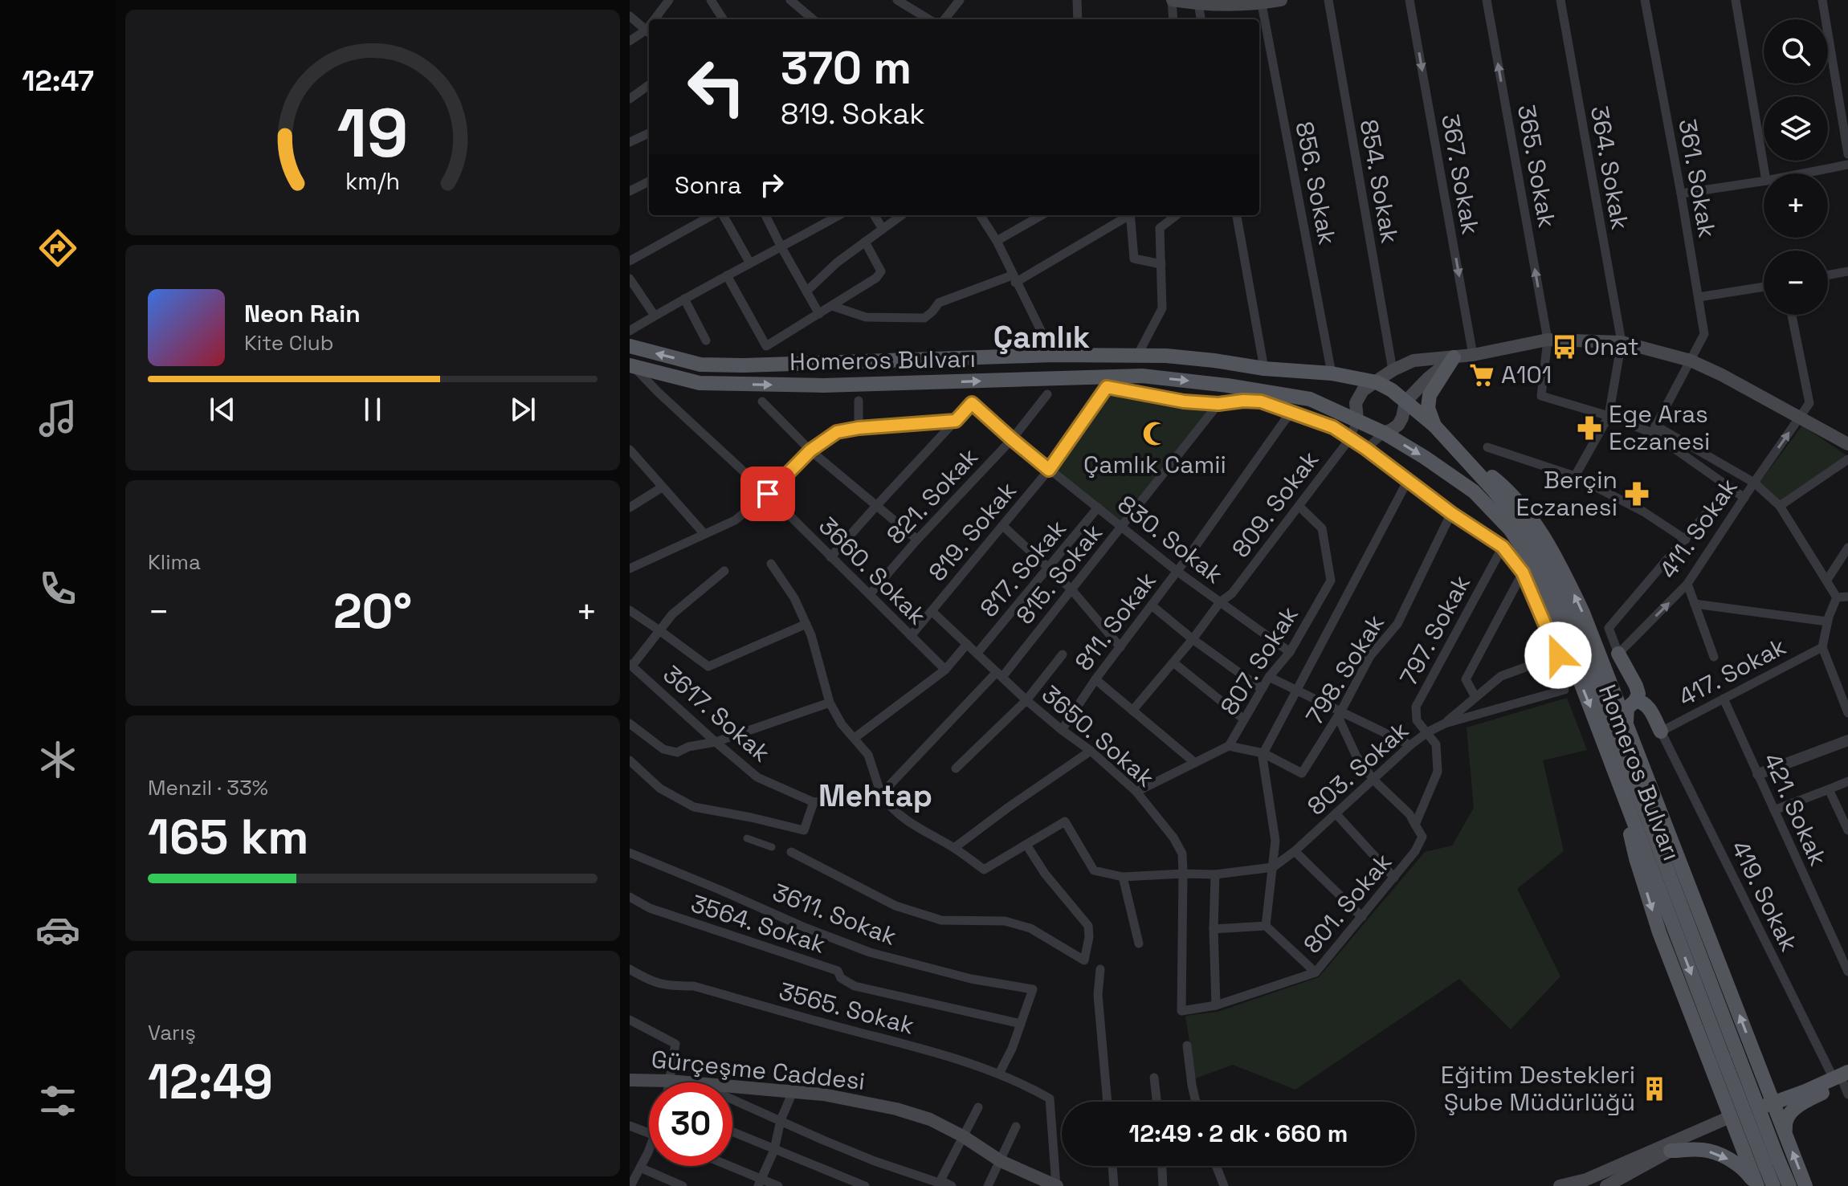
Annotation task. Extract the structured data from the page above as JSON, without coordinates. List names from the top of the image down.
{
  "streets": {
    "main road": ["Homeros Bulvarı", "Gürçeşme Caddesi"],
    "street": [
      "365. Sokak",
      "364. Sokak",
      "367. Sokak",
      "361. Sokak",
      "854. Sokak",
      "856. Sokak",
      "821. Sokak",
      "809. Sokak",
      "411. Sokak",
      "819. Sokak",
      "830. Sokak",
      "817. Sokak",
      "3660. Sokak",
      "815. Sokak",
      "811. Sokak",
      "797. Sokak",
      "807. Sokak",
      "798. Sokak",
      "417. Sokak",
      "3617. Sokak",
      "3650. Sokak",
      "803. Sokak",
      "421. Sokak",
      "419. Sokak",
      "801. Sokak",
      "3611. Sokak",
      "3564. Sokak",
      "3565. Sokak"
    ]
  },
  "crossings": [
    ["365. Sokak", "364. Sokak"],
    ["856. Sokak", "Homeros Bulvarı"],
    ["Homeros Bulvarı", "809. Sokak"],
    ["Homeros Bulvarı", "3660. Sokak"],
    ["821. Sokak", "830. Sokak"],
    ["821. Sokak", "3660. Sokak"],
    ["809. Sokak", "830. Sokak"],
    ["809. Sokak", "807. Sokak"],
    ["819. Sokak", "830. Sokak"],
    ["819. Sokak", "3660. Sokak"],
    ["819. Sokak", "3650. Sokak"],
    ["830. Sokak", "817. Sokak"],
    ["830. Sokak", "815. Sokak"],
    ["830. Sokak", "811. Sokak"],
    ["830. Sokak", "807. Sokak"],
    ["817. Sokak", "3650. Sokak"],
    ["815. Sokak", "3650. Sokak"],
    ["811. Sokak", "3650. Sokak"],
    ["797. Sokak", "803. Sokak"],
    ["797. Sokak", "801. Sokak"],
    ["807. Sokak", "798. Sokak"],
    ["807. Sokak", "3650. Sokak"],
    ["417. Sokak", "421. Sokak"],
    ["417. Sokak", "419. Sokak"],
    ["3650. Sokak", "803. Sokak"],
    ["3650. Sokak", "801. Sokak"],
    ["803. Sokak", "801. Sokak"],
    ["3611. Sokak", "3564. Sokak"],
    ["3565. Sokak", "Gürçeşme Caddesi"]
  ],
  "one_way": ["365. Sokak", "367. Sokak"],
  "districts": ["Çamlık", "Mehtap"],
  "places": {
    "bus stop": ["Onat"],
    "supermarket": ["A101"],
    "pharmacy": ["Ege Aras Eczanesi", "Berçin Eczanesi"],
    "mosque": ["Çamlık Camii"],
    "building": ["Eğitim Destekleri Şube Müdürlüğü"]
  },
  "page": {
    "tabs": "12:47",
    "map_buttons": ["+", "−"],
    "turn": ["370 m", "819. Sokak"],
    "then": "Sonra",
    "song": ["Neon Rain", "Kite Club"],
    "tile": [
      "Klima",
      ["Menzil · 33%", "165 km"],
      ["Varış", "12:49"]
    ],
    "heat": ["−", "20°", "+"],
    "limit": "30",
    "trip": "12:49 · 2 dk · 660 m",
    "gauge": ["19", "km/h"]
  }
}
